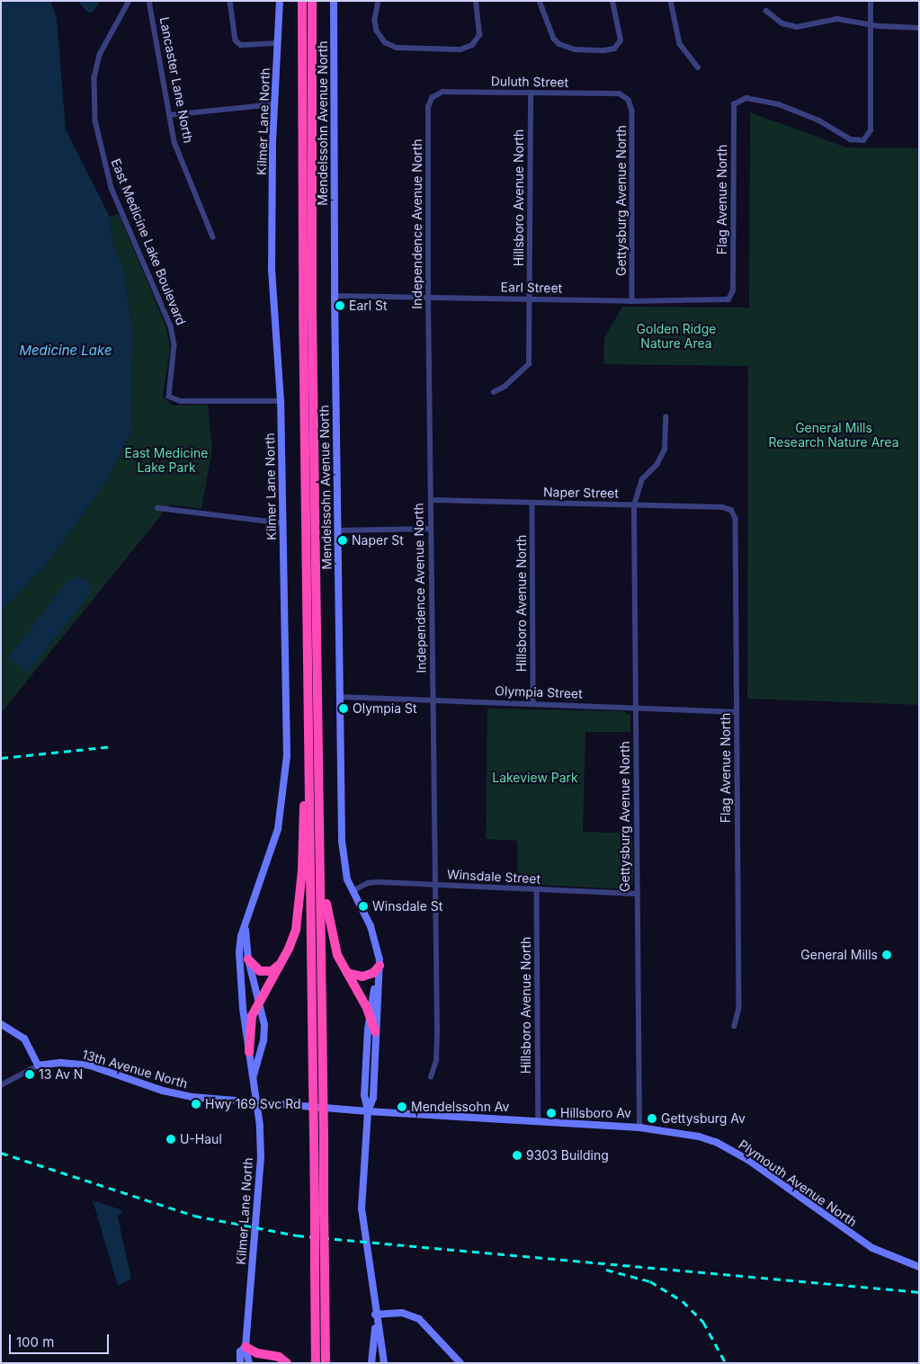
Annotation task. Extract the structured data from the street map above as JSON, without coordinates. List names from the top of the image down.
{
  "streets": {
    "street": [
      "Lancaster Lane North",
      "Duluth Street",
      "Kilmer Lane North",
      "Mendelssohn Avenue North",
      "Hillsboro Avenue North",
      "Flag Avenue North",
      "Gettysburg Avenue North",
      "Independence Avenue North",
      "East Medicine Lake Boulevard",
      "Earl Street",
      "Naper Street",
      "Olympia Street",
      "Winsdale Street",
      "13th Avenue North",
      "Plymouth Avenue North"
    ]
  },
  "crossings": [
    ["Duluth Street", "Hillsboro Avenue North"],
    ["Duluth Street", "Gettysburg Avenue North"],
    ["Duluth Street", "Independence Avenue North"],
    ["Kilmer Lane North", "East Medicine Lake Boulevard"],
    ["Kilmer Lane North", "13th Avenue North"],
    ["Kilmer Lane North", "Plymouth Avenue North"],
    ["Mendelssohn Avenue North", "Earl Street"],
    ["Mendelssohn Avenue North", "Olympia Street"],
    ["Mendelssohn Avenue North", "Winsdale Street"],
    ["Mendelssohn Avenue North", "Plymouth Avenue North"],
    ["Hillsboro Avenue North", "Earl Street"],
    ["Hillsboro Avenue North", "Naper Street"],
    ["Hillsboro Avenue North", "Olympia Street"],
    ["Hillsboro Avenue North", "Winsdale Street"],
    ["Hillsboro Avenue North", "Plymouth Avenue North"],
    ["Flag Avenue North", "Earl Street"],
    ["Flag Avenue North", "Naper Street"],
    ["Flag Avenue North", "Olympia Street"],
    ["Gettysburg Avenue North", "Earl Street"],
    ["Gettysburg Avenue North", "Naper Street"],
    ["Gettysburg Avenue North", "Olympia Street"],
    ["Gettysburg Avenue North", "Winsdale Street"],
    ["Gettysburg Avenue North", "Plymouth Avenue North"],
    ["Independence Avenue North", "Earl Street"],
    ["Independence Avenue North", "Naper Street"],
    ["Independence Avenue North", "Olympia Street"],
    ["Independence Avenue North", "Winsdale Street"],
    ["13th Avenue North", "Plymouth Avenue North"]
  ],
  "water": ["Medicine Lake"],
  "parks": [
    "Golden Ridge Nature Area",
    "General Mills Research Nature Area",
    "East Medicine Lake Park",
    "Lakeview Park"
  ],
  "places": [
    "Earl St",
    "Naper St",
    "Olympia St",
    "Winsdale St",
    "General Mills",
    "13 Av N",
    "Hwy 169 Svc Rd",
    "Mendelssohn Av",
    "Hillsboro Av",
    "Gettysburg Av",
    "U-Haul",
    "9303 Building"
  ],
  "scale_bar": "100 m"
}
